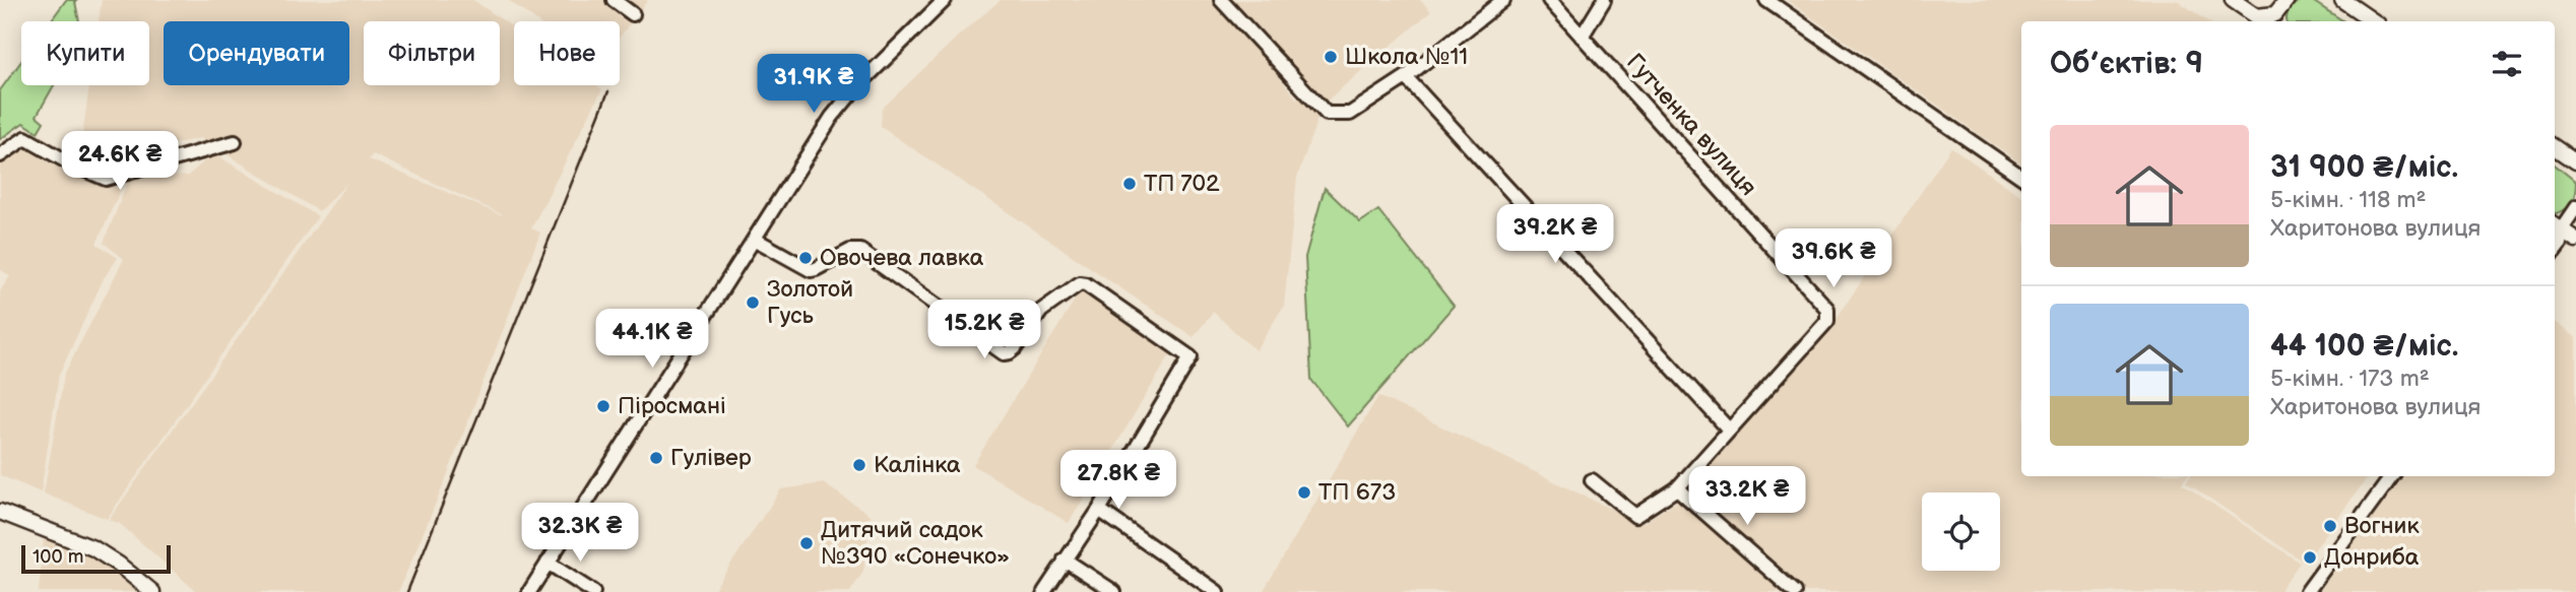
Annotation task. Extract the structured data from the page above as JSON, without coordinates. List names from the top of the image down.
{
  "streets": {
    "street": ["Гутченка вулиця"]
  },
  "places": [
    "Школа №11",
    "ТП 702",
    "Овочева лавка",
    "Золотой Гусь",
    "Піросмані",
    "Гулівер",
    "Калінка",
    "ТП 673",
    "Вогник",
    "Дитячий садок №390 «Сонечко»",
    "Донриба"
  ],
  "scale_bar": "100 m",
  "page": {
    "chip": [
      "Купити",
      "Орендувати",
      "Фільтри",
      "Нове"
    ],
    "heading": "Об’єктів: 9",
    "price": [
      "31.9K ₴",
      "24.6K ₴",
      "39.2K ₴",
      "39.6K ₴",
      "15.2K ₴",
      "44.1K ₴",
      "27.8K ₴",
      "33.2K ₴",
      "32.3K ₴"
    ],
    "list": [
      {
        "name": "31 900 ₴/міс.",
        "note": "5-кімн. · 118 m² · Харитонова вулиця"
      },
      {
        "name": "44 100 ₴/міс.",
        "note": "5-кімн. · 173 m² · Харитонова вулиця"
      }
    ],
    "scale": "100 m"
  }
}
